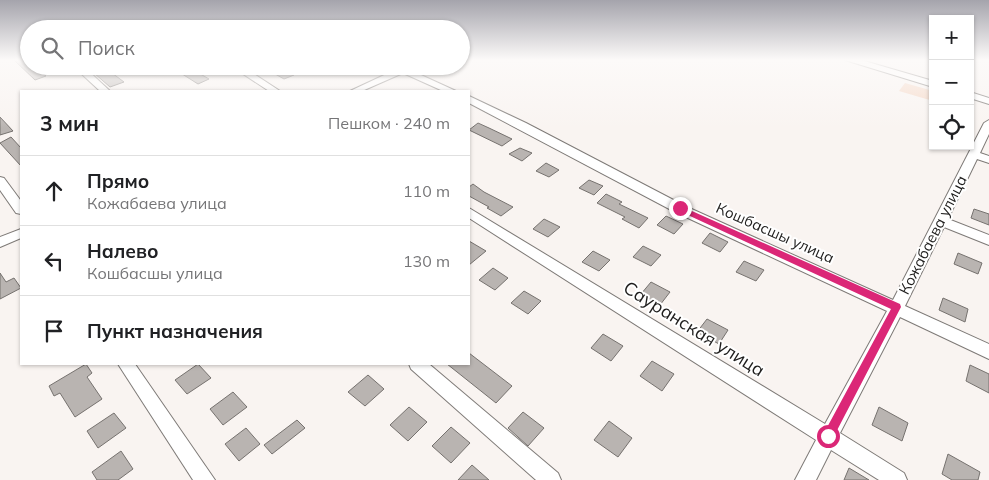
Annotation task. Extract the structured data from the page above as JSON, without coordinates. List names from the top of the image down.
{
  "streets": {
    "street": ["Кошбасшы улица", "Кожабаева улица", "Сауранская улица"]
  },
  "crossings": [
    ["Кошбасшы улица", "Кожабаева улица"],
    ["Кожабаева улица", "Сауранская улица"]
  ],
  "page": {
    "map_buttons": ["+", "−"],
    "search": "Поиск",
    "heading": ["3 мин", "Пешком · 240 m"],
    "list": [
      ["Прямо", "Кожабаева улица", "110 m"],
      ["Налево", "Кошбасшы улица", "130 m"],
      "Пункт назначения"
    ]
  }
}
